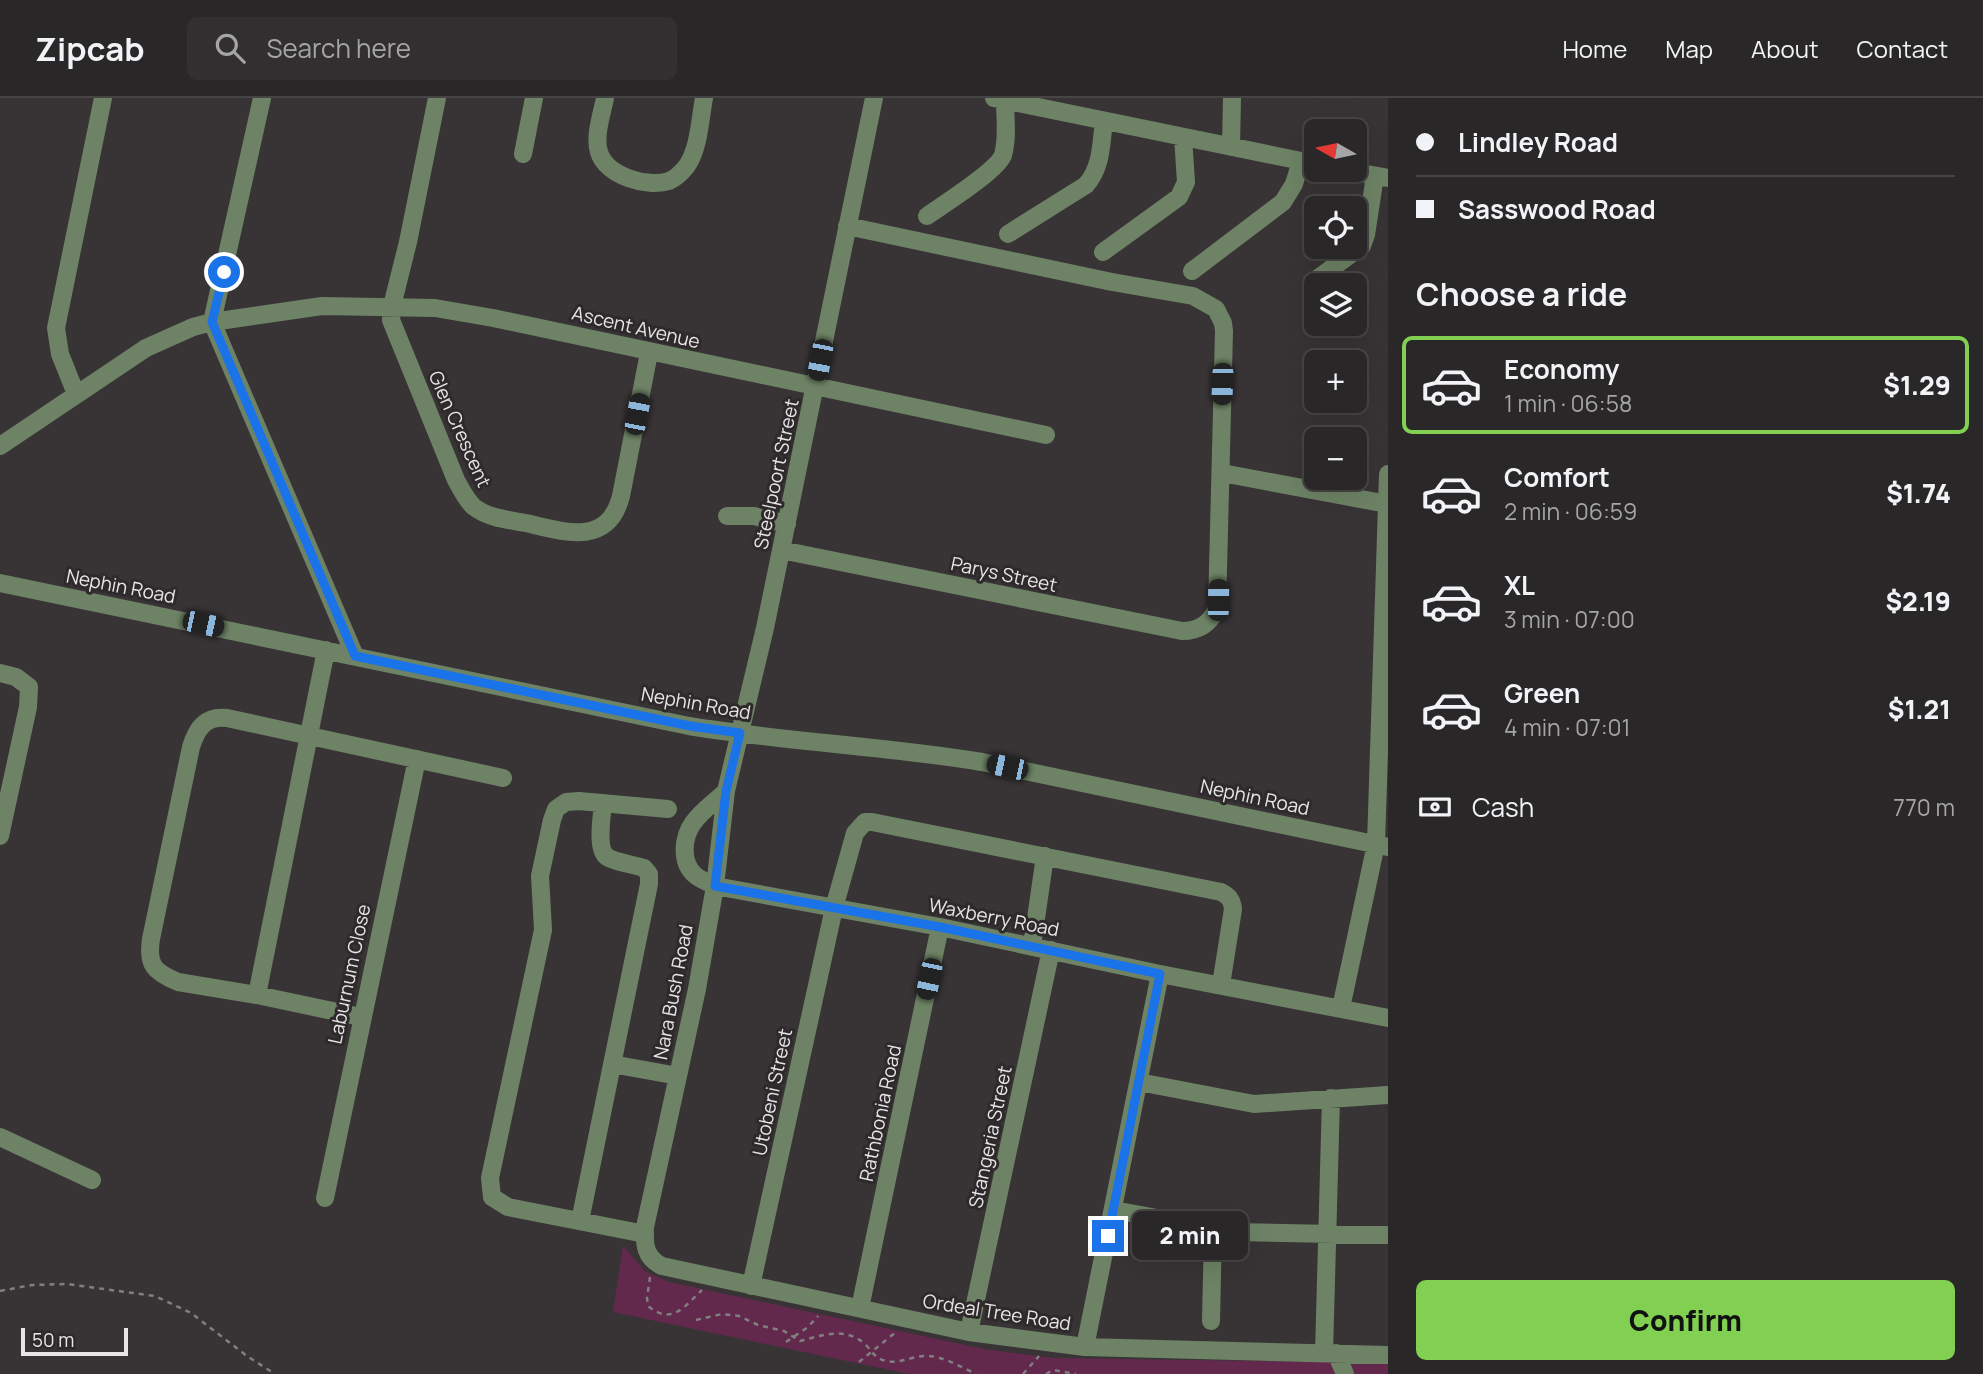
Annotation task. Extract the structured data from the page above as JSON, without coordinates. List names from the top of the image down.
{
  "streets": {
    "street": [
      "Ascent Avenue",
      "Glen Crescent",
      "Steelpoort Street",
      "Parys Street",
      "Nephin Road",
      "Waxberry Road",
      "Laburnum Close",
      "Nara Bush Road",
      "Utobeni Street",
      "Rathbonia Road",
      "Stangeria Street",
      "Ordeal Tree Road"
    ]
  },
  "crossings": [
    ["Ascent Avenue", "Glen Crescent"],
    ["Ascent Avenue", "Steelpoort Street"],
    ["Steelpoort Street", "Parys Street"],
    ["Steelpoort Street", "Nephin Road"],
    ["Steelpoort Street", "Nara Bush Road"],
    ["Nephin Road", "Nara Bush Road"],
    ["Waxberry Road", "Nara Bush Road"],
    ["Waxberry Road", "Utobeni Street"],
    ["Waxberry Road", "Rathbonia Road"],
    ["Waxberry Road", "Stangeria Street"],
    ["Nara Bush Road", "Ordeal Tree Road"],
    ["Utobeni Street", "Ordeal Tree Road"],
    ["Rathbonia Road", "Ordeal Tree Road"],
    ["Stangeria Street", "Ordeal Tree Road"]
  ],
  "scale_bar": "50 m",
  "north": "left",
  "page": {
    "header": "Zipcab",
    "search": "Search here",
    "nav": [
      "Home",
      "Map",
      "About",
      "Contact"
    ],
    "banner": ["Lindley Road", "Sasswood Road"],
    "map_buttons": ["+", "−"],
    "heading": "Choose a ride",
    "list": [
      {
        "name": "Economy",
        "note": "1 min · 06:58",
        "value": "$1.29"
      },
      {
        "name": "Comfort",
        "note": "2 min · 06:59",
        "value": "$1.74"
      },
      {
        "name": "XL",
        "note": "3 min · 07:00",
        "value": "$2.19"
      },
      {
        "name": "Green",
        "note": "4 min · 07:01",
        "value": "$1.21"
      }
    ],
    "pay": ["Cash", "770 m"],
    "bubble": "2 min",
    "buttons": "Confirm",
    "scale": "50 m"
  }
}
